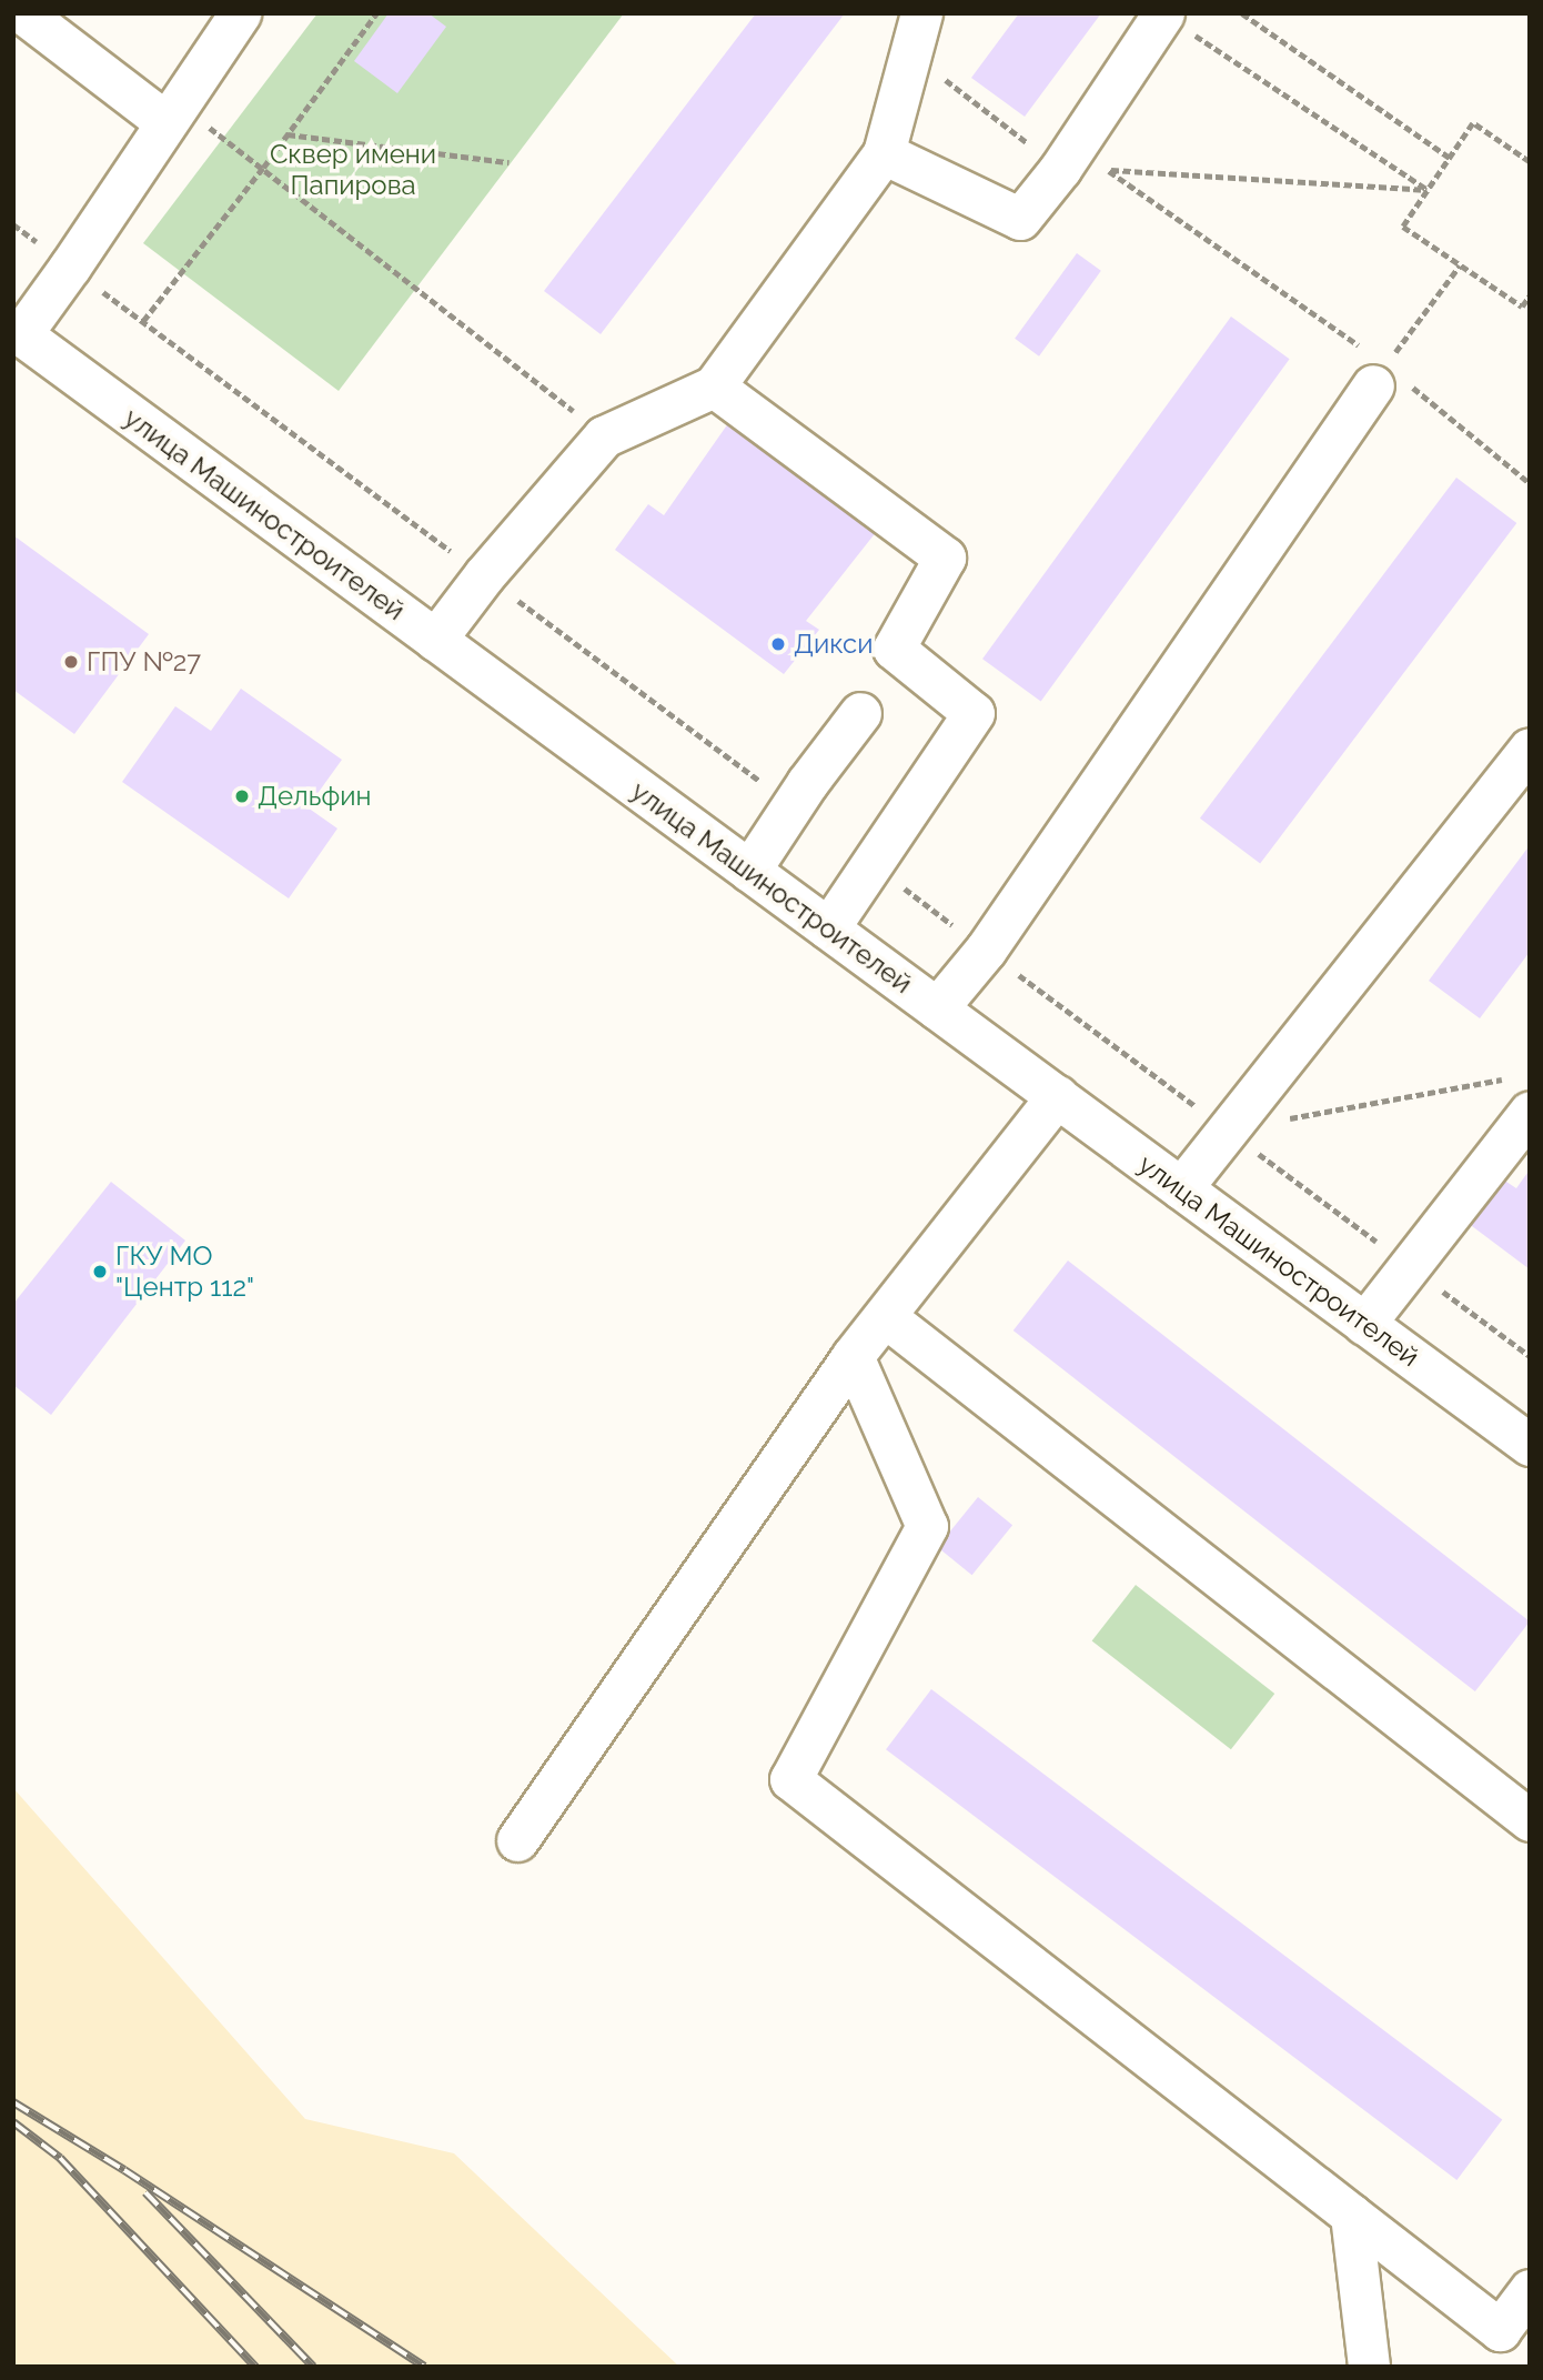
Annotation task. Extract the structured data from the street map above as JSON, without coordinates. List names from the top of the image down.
{
  "streets": {
    "street": ["улица Машиностроителей"]
  },
  "parks": ["Сквер имени Папирова"],
  "places": [
    "Дикси",
    "ГПУ №27",
    "Дельфин",
    "ГКУ МО \"Центр 112\""
  ]
}
